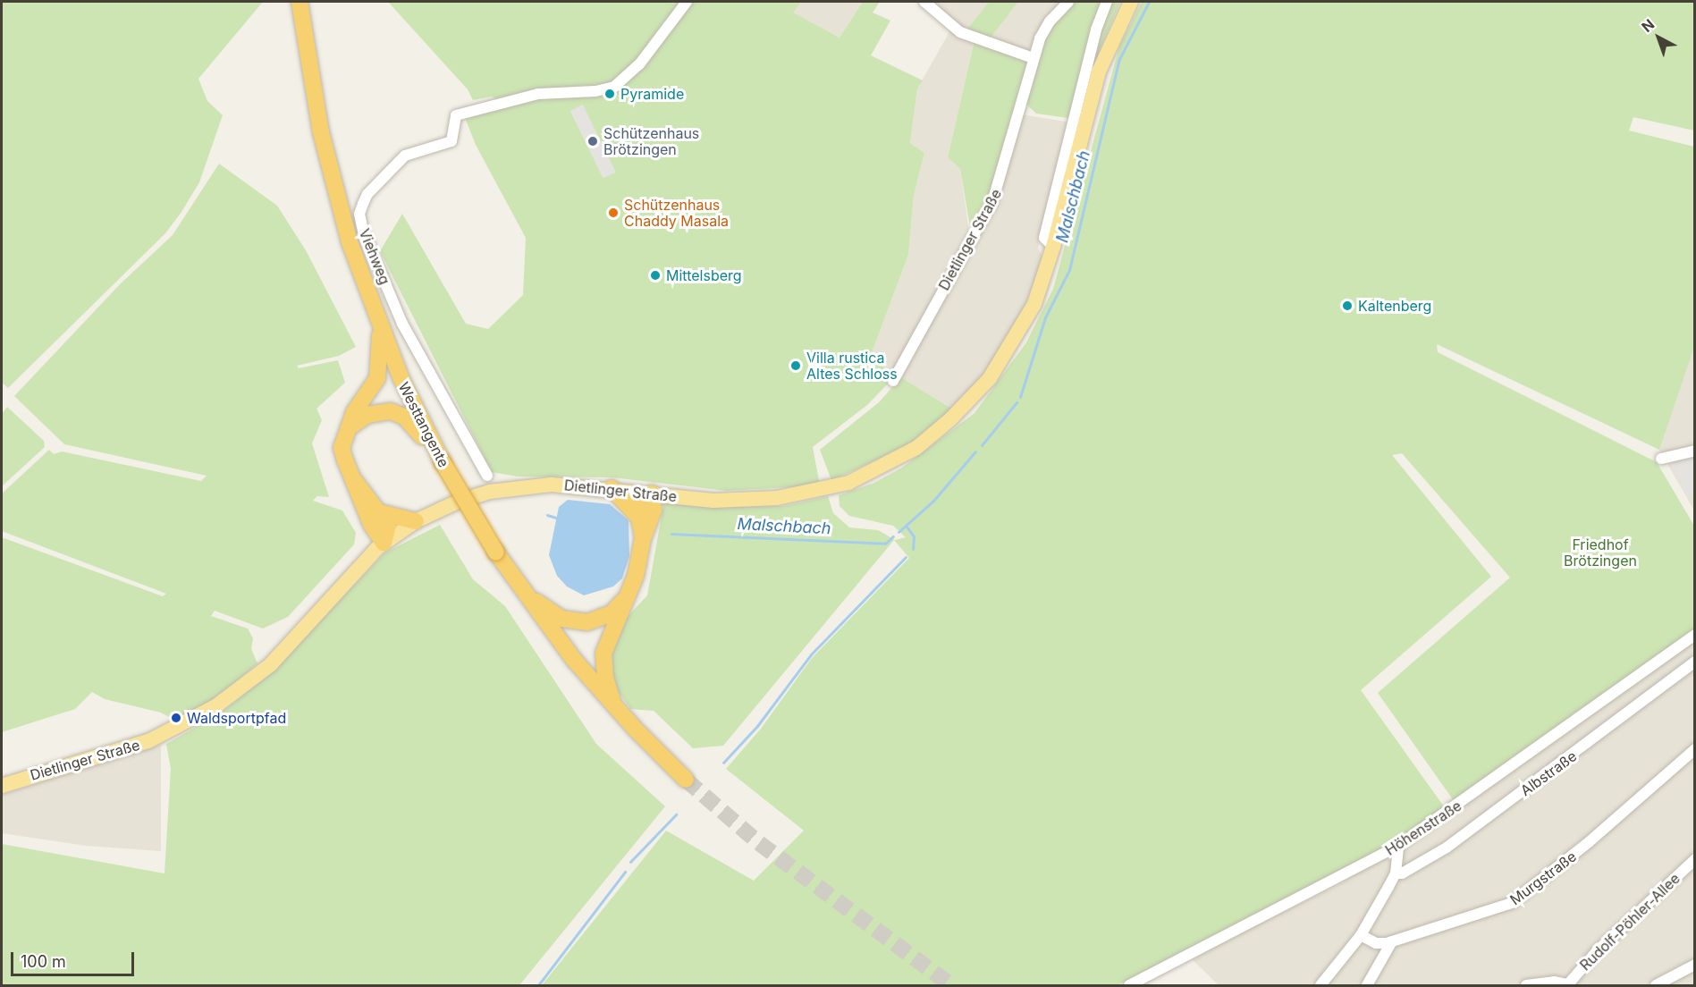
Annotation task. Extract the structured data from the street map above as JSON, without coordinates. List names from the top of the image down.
{
  "streets": {
    "highway": ["Westtangente"],
    "main road": ["Dietlinger Straße"],
    "street": [
      "Viehweg",
      "Albstraße",
      "Höhenstraße",
      "Murgstraße",
      "Rudolf-Pöhler-Allee"
    ]
  },
  "water": ["Malschbach"],
  "parks": ["Friedhof Brötzingen"],
  "places": [
    "Pyramide",
    "Schützenhaus Brötzingen",
    "Schützenhaus Chaddy Masala",
    "Mittelsberg",
    "Kaltenberg",
    "Villa rustica Altes Schloss",
    "Waldsportpfad"
  ],
  "scale_bar": "100 m",
  "north": "top left"
}
